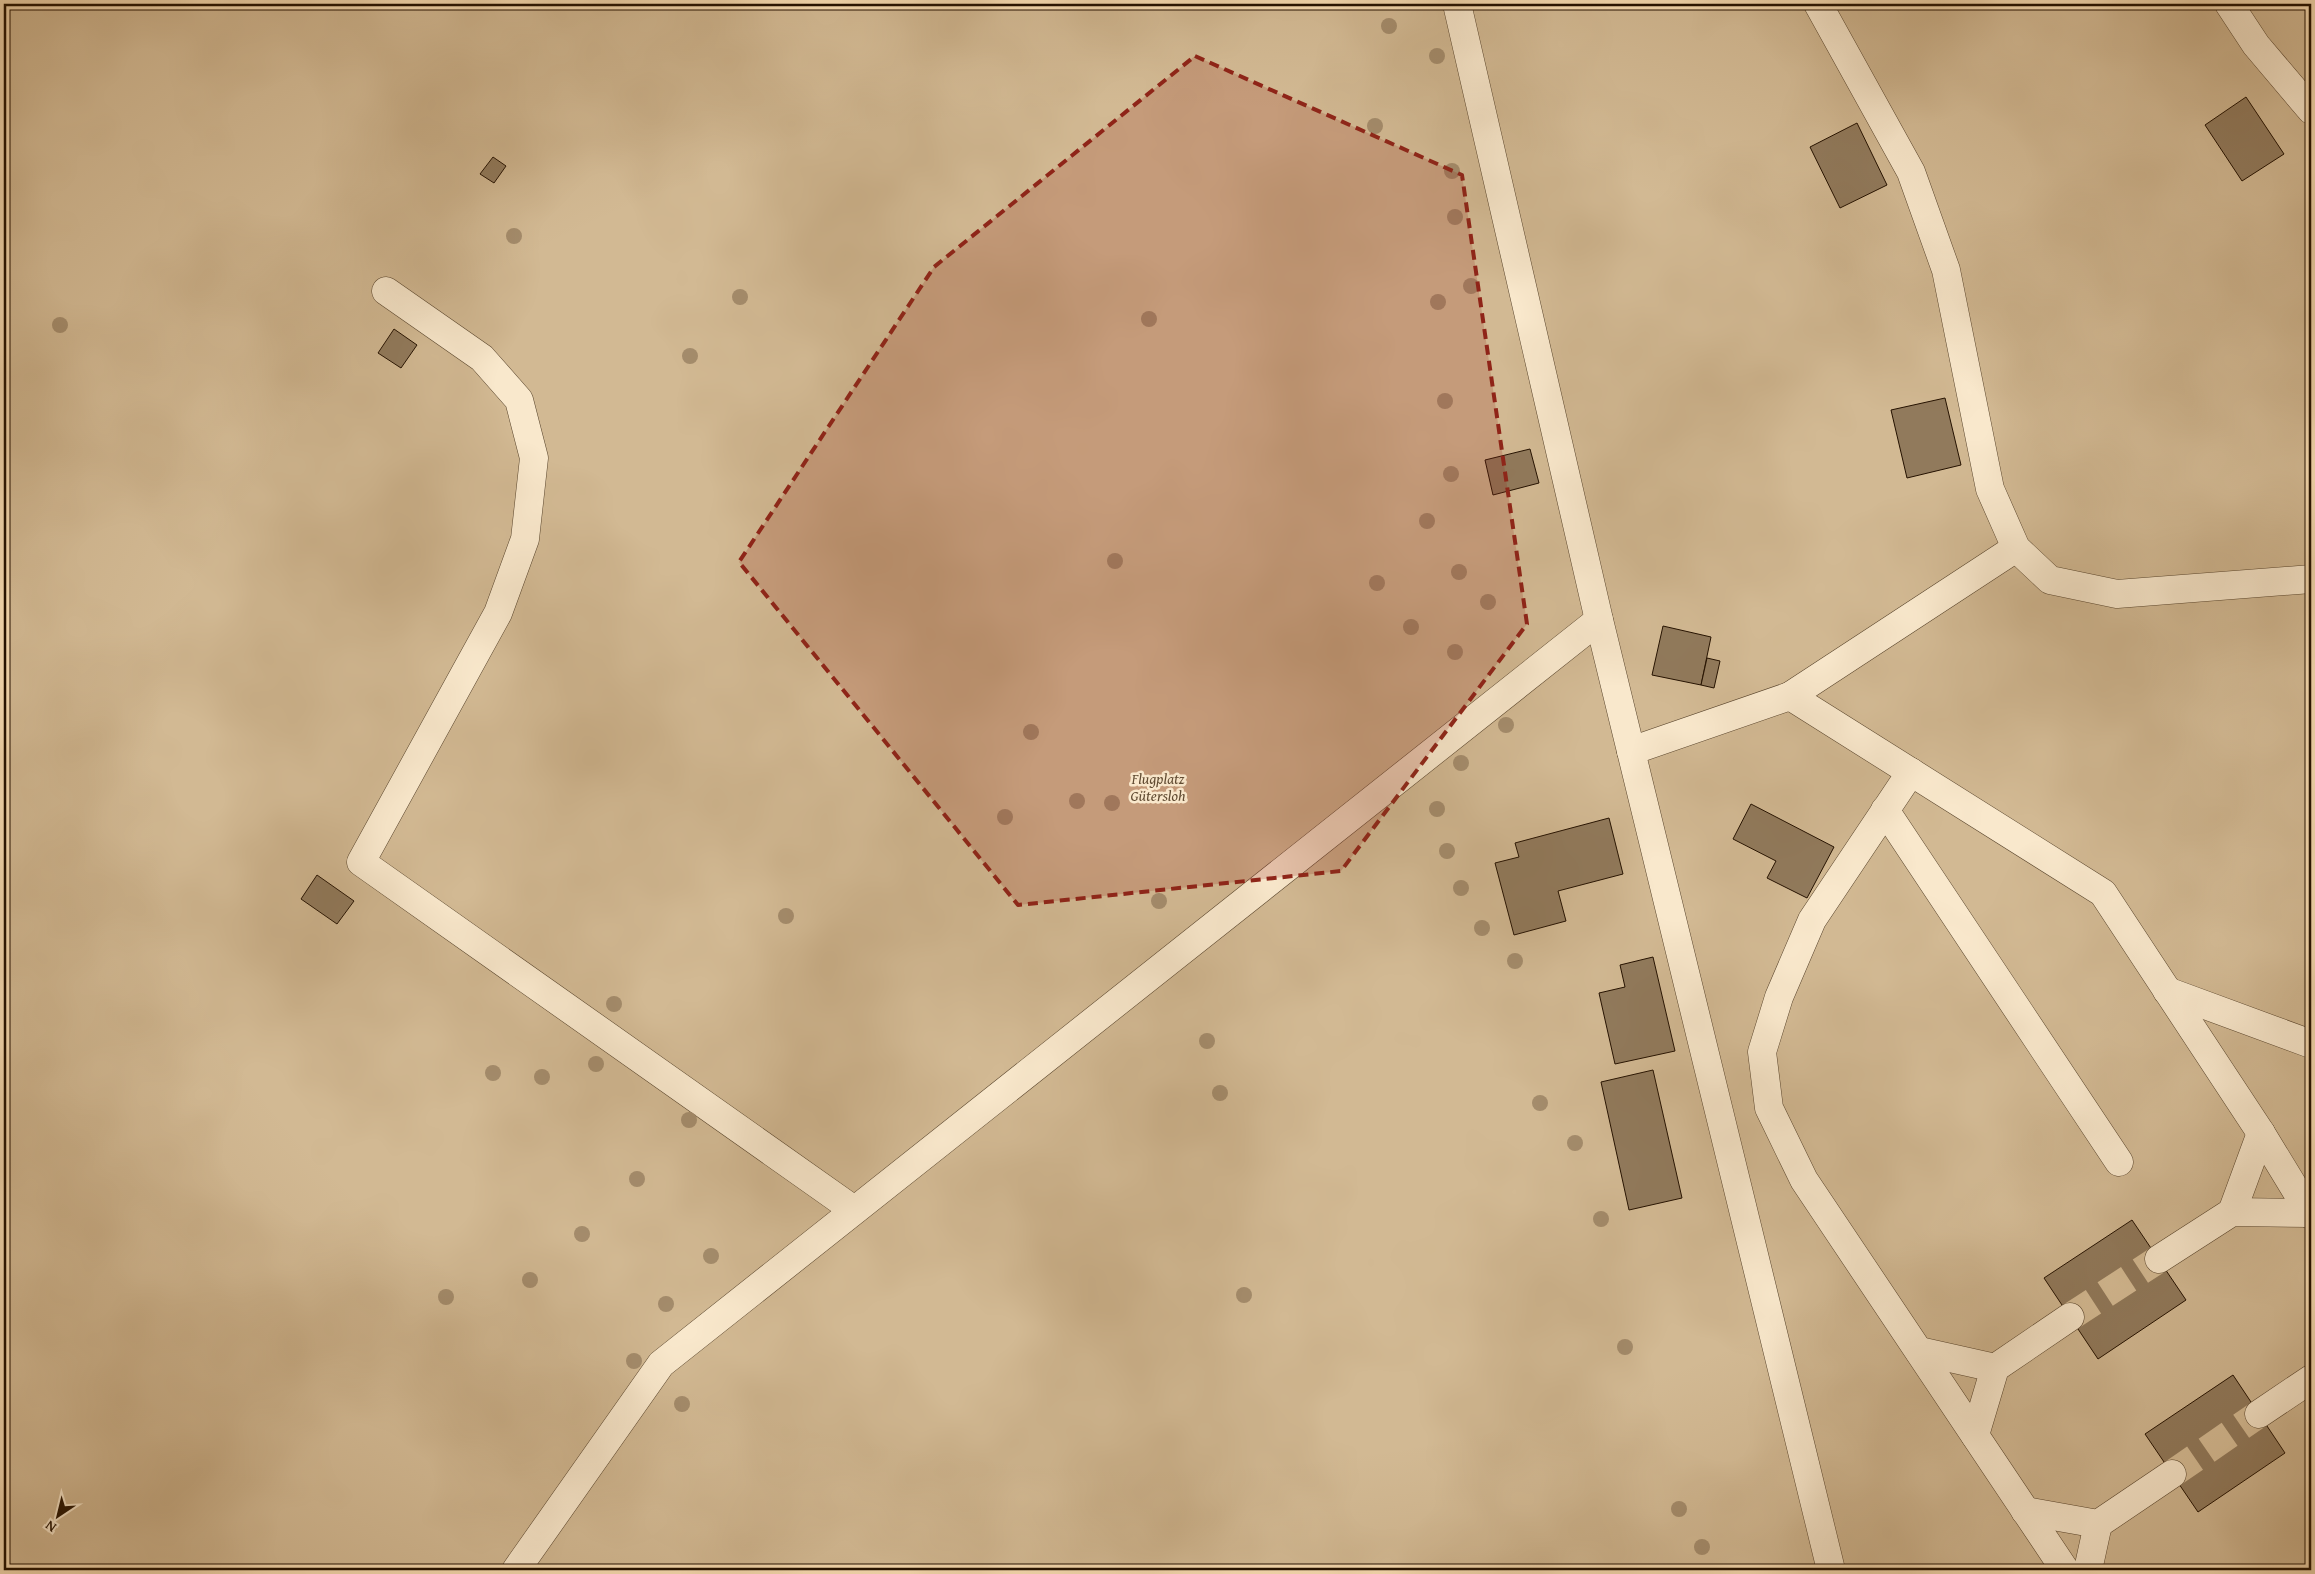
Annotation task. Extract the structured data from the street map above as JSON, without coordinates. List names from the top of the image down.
{
  "parks": ["Flugplatz Gütersloh"],
  "north": "bottom left"
}
